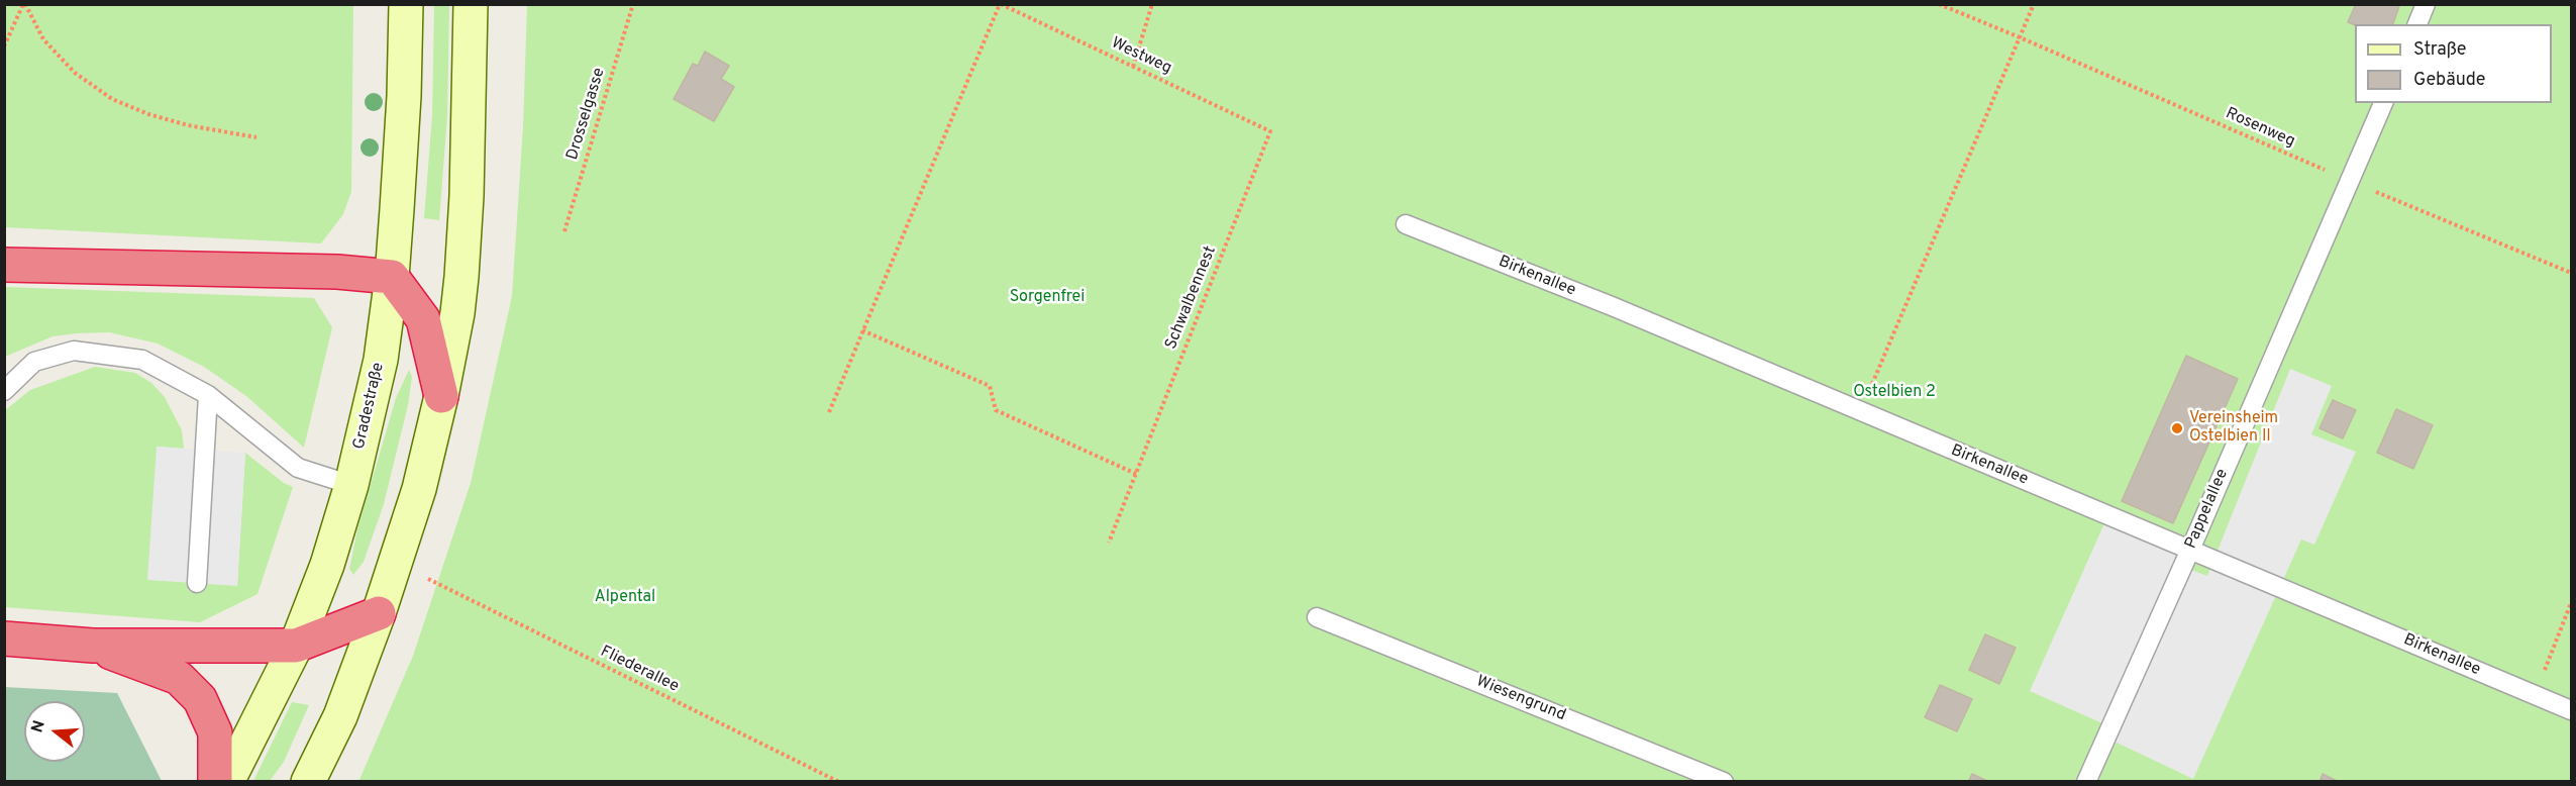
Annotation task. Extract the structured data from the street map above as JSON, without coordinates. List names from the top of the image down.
{
  "streets": {
    "main road": ["Gradestraße"],
    "lane": ["Birkenallee", "Pappelallee", "Wiesengrund"],
    "path": [
      "Westweg",
      "Drosselgasse",
      "Rosenweg",
      "Schwalbennest",
      "Fliederallee"
    ]
  },
  "crossings": [
    ["Westweg", "Schwalbennest"],
    ["Rosenweg", "Pappelallee"],
    ["Birkenallee", "Pappelallee"]
  ],
  "parks": ["Sorgenfrei", "Ostelbien 2", "Alpental"],
  "places": ["Vereinsheim Ostelbien II"],
  "legend": ["Straße", "Gebäude"],
  "north": "left"
}
